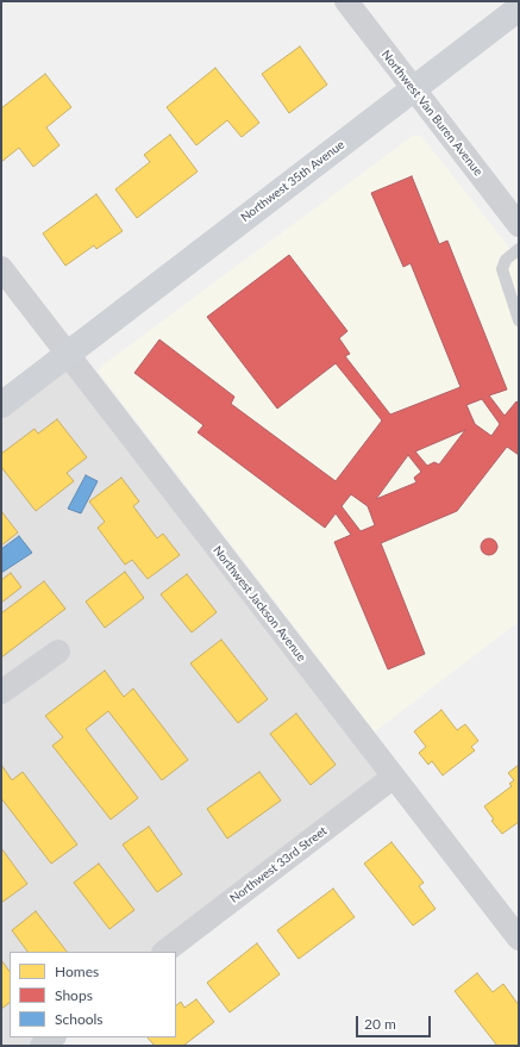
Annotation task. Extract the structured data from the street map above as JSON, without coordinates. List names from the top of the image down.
{
  "streets": {
    "main road": ["Northwest 35th Avenue"],
    "street": ["Northwest Van Buren Avenue", "Northwest Jackson Avenue", "Northwest 33rd Street"]
  },
  "crossings": [
    ["Northwest Van Buren Avenue", "Northwest 35th Avenue"],
    ["Northwest 35th Avenue", "Northwest Jackson Avenue"],
    ["Northwest Jackson Avenue", "Northwest 33rd Street"]
  ],
  "legend": ["Homes", "Shops", "Schools"],
  "scale_bar": "20 m"
}
